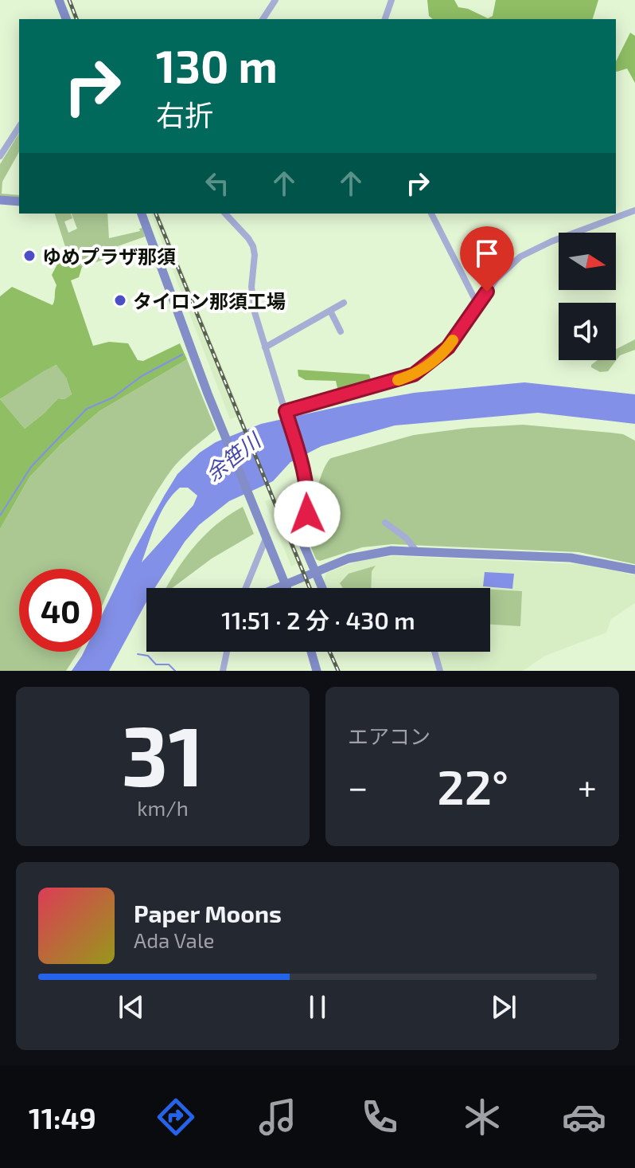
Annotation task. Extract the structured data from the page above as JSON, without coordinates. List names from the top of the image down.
{
  "water": ["余笹川"],
  "places": ["ゆめプラザ那須", "タイロン那須工場"],
  "north": "right",
  "page": {
    "turn": ["130 m", "右折"],
    "limit": "40",
    "trip": "11:51 · 2 分 · 430 m",
    "tile": [
      ["31", "km/h"],
      "エアコン"
    ],
    "heat": ["−", "22°", "+"],
    "song": ["Paper Moons", "Ada Vale"],
    "tabs": "11:49"
  }
}
